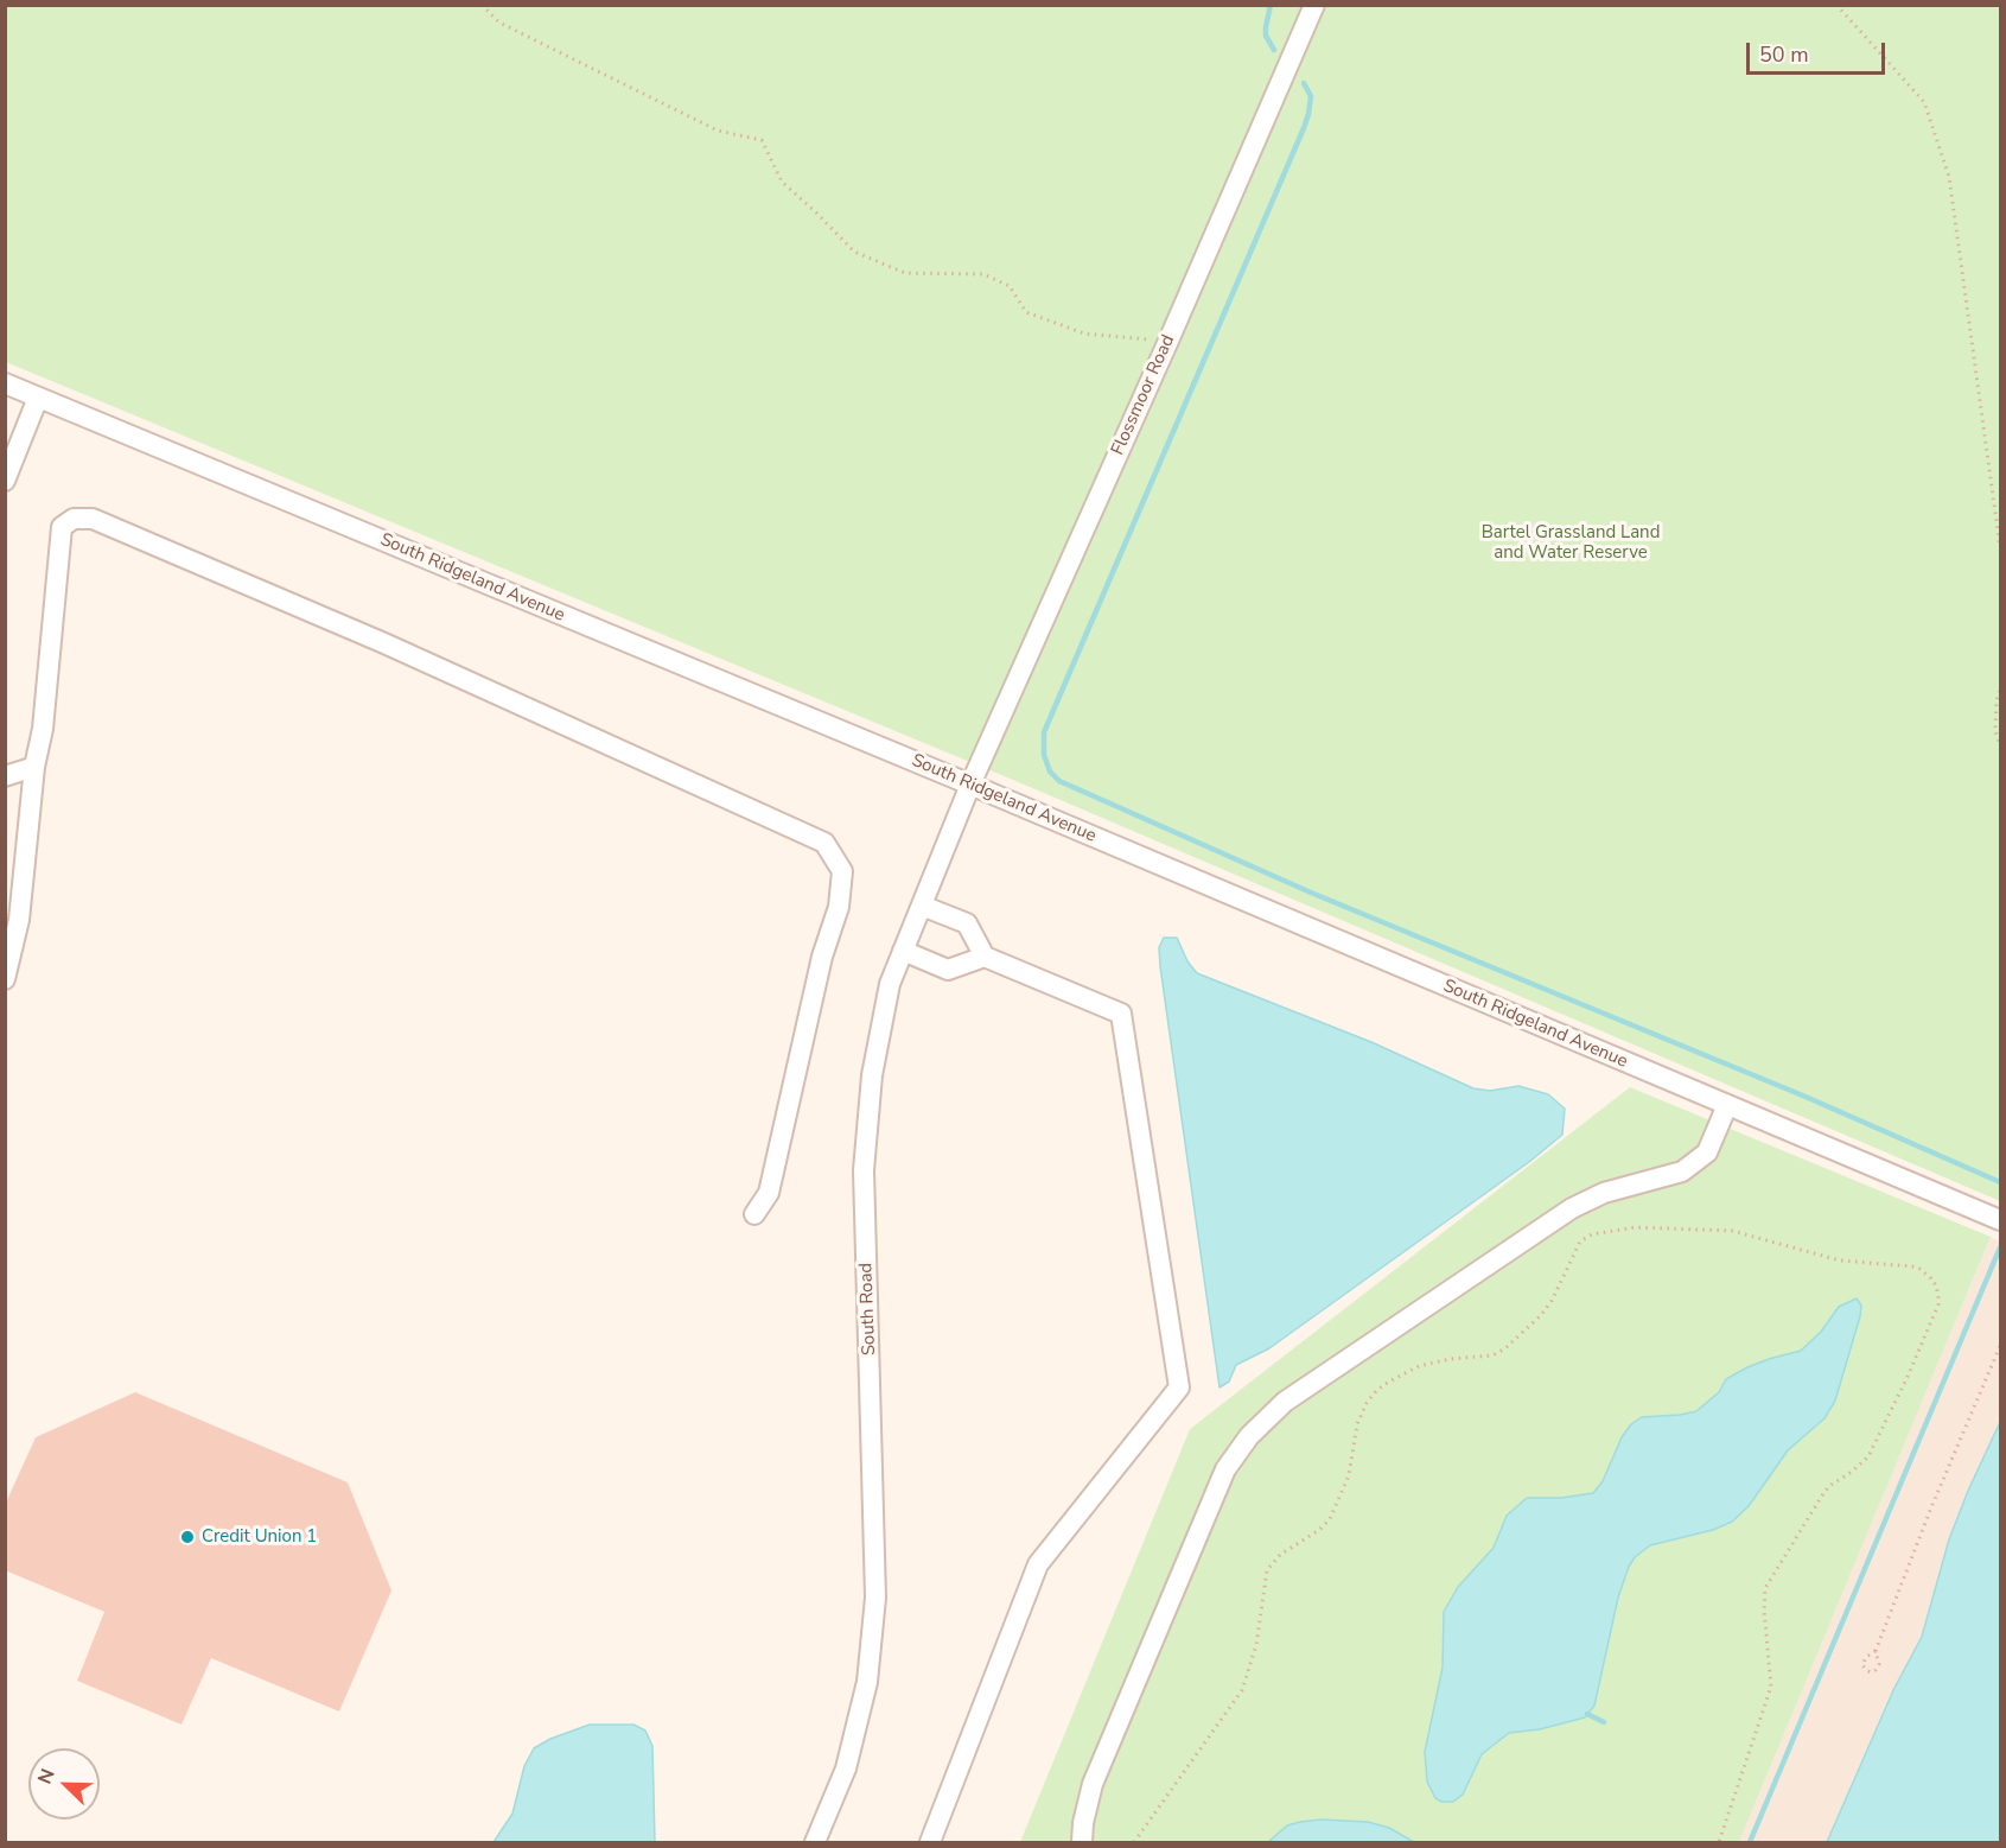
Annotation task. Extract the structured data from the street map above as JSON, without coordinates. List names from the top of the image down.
{
  "streets": {
    "street": ["Flossmoor Road", "South Ridgeland Avenue", "South Road"]
  },
  "crossings": [
    ["Flossmoor Road", "South Ridgeland Avenue"],
    ["Flossmoor Road", "South Road"],
    ["South Ridgeland Avenue", "South Road"]
  ],
  "parks": ["Bartel Grassland Land and Water Reserve"],
  "places": ["Credit Union 1"],
  "scale_bar": "50 m",
  "north": "top left"
}
